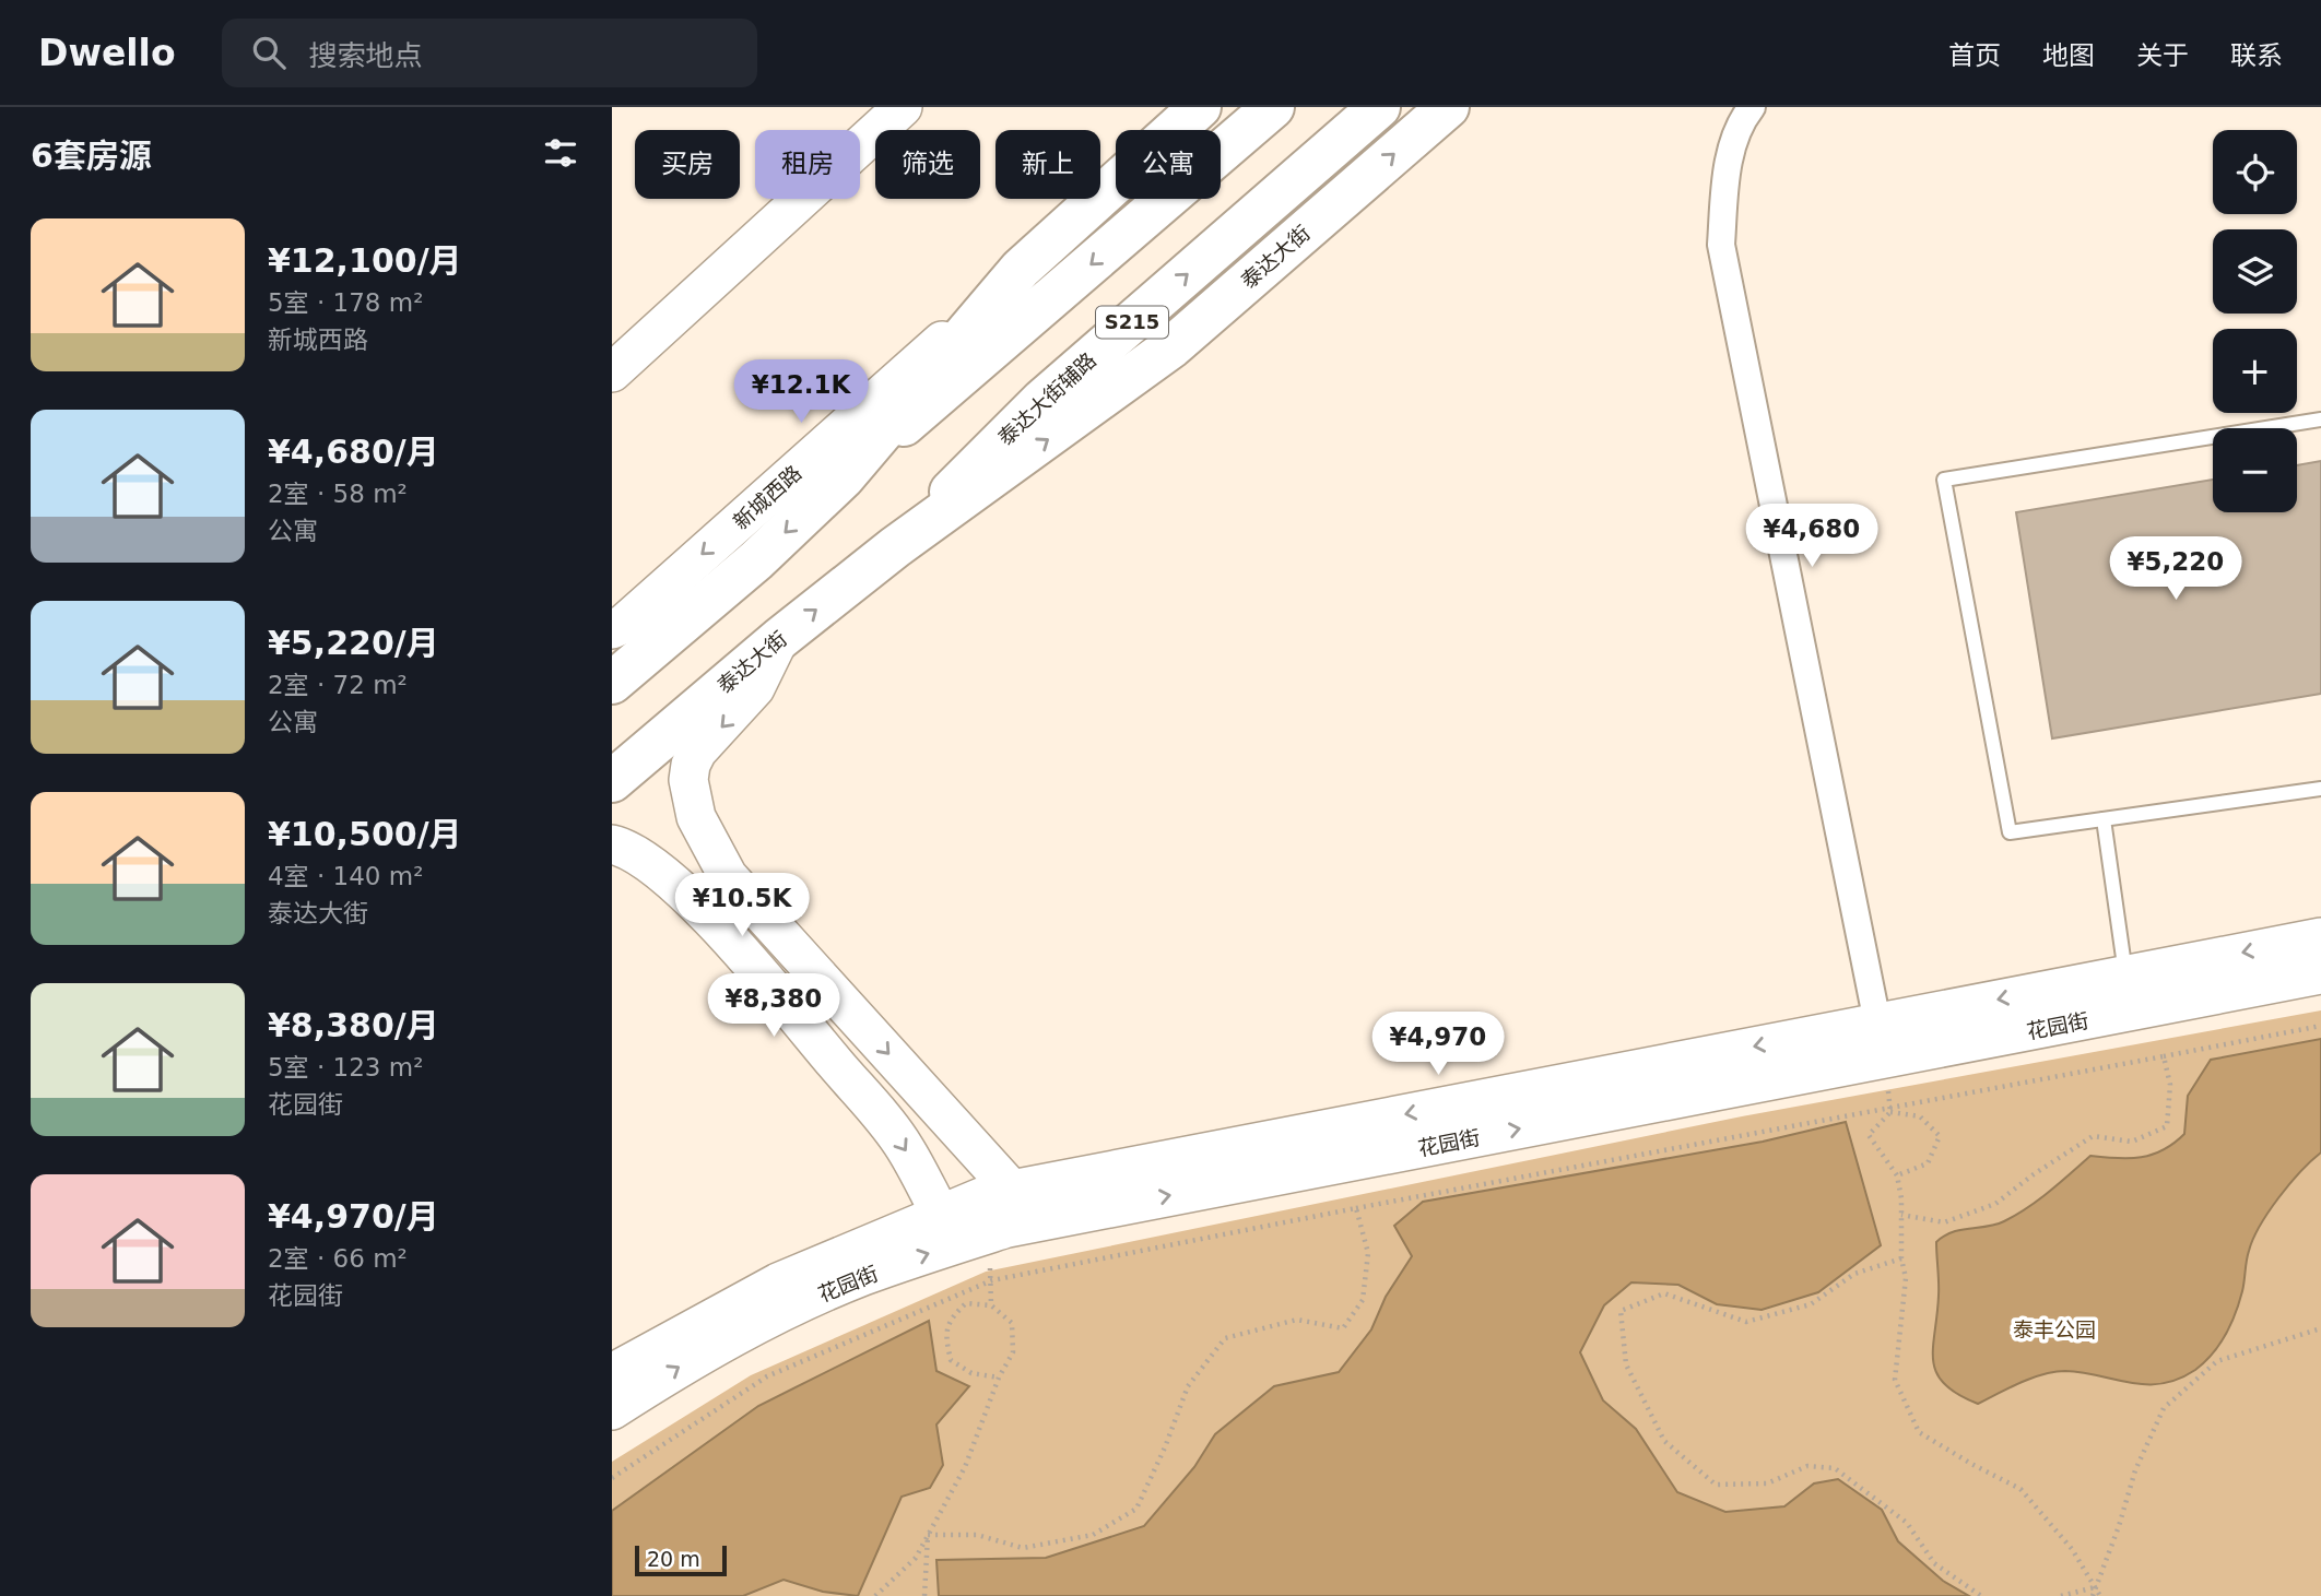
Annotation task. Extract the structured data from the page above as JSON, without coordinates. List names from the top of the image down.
{
  "streets": {
    "main road": ["泰达大街", "S215", "泰达大街辅路"],
    "street": ["新城西路", "花园街"]
  },
  "crossings": [
    ["泰达大街", "泰达大街辅路"]
  ],
  "parks": ["泰丰公园"],
  "scale_bar": "20 m",
  "page": {
    "header": "Dwello",
    "search": "搜索地点",
    "nav": [
      "首页",
      "地图",
      "关于",
      "联系"
    ],
    "heading": "6套房源",
    "map_buttons": ["+", "−"],
    "chip": [
      "买房",
      "租房",
      "筛选",
      "新上",
      "公寓"
    ],
    "list": [
      {
        "name": "¥12,100/月",
        "note": "5室 · 178 m² · 新城西路"
      },
      {
        "name": "¥4,680/月",
        "note": "2室 · 58 m² · 公寓"
      },
      {
        "name": "¥5,220/月",
        "note": "2室 · 72 m² · 公寓"
      },
      {
        "name": "¥10,500/月",
        "note": "4室 · 140 m² · 泰达大街"
      },
      {
        "name": "¥8,380/月",
        "note": "5室 · 123 m² · 花园街"
      },
      {
        "name": "¥4,970/月",
        "note": "2室 · 66 m² · 花园街"
      }
    ],
    "price": [
      "¥12.1K",
      "¥4,680",
      "¥5,220",
      "¥10.5K",
      "¥8,380",
      "¥4,970"
    ],
    "scale": "20 m"
  }
}
